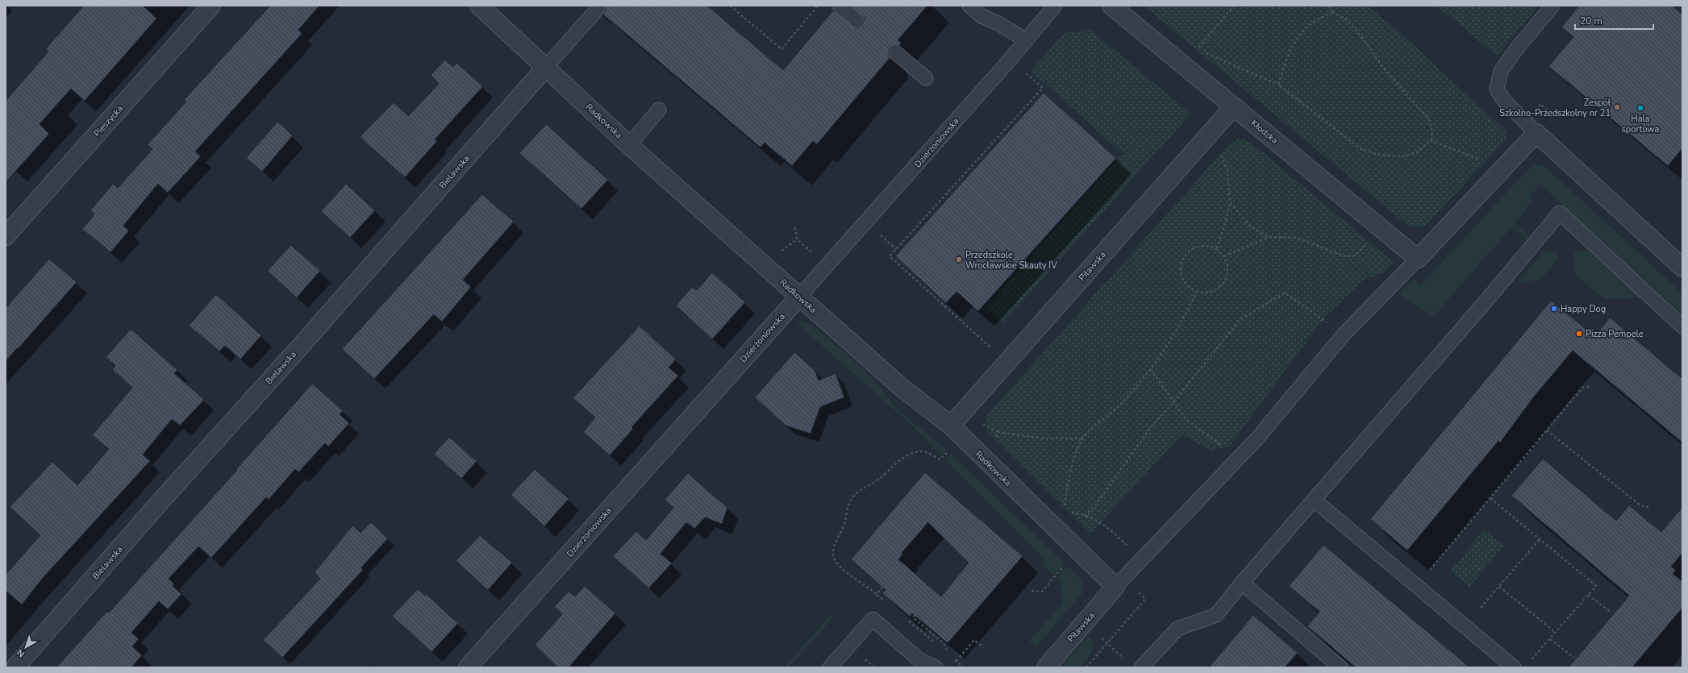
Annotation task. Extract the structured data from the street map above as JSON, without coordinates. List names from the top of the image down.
{
  "streets": {
    "street": [
      "Pieszycka",
      "Radkowska",
      "Kłodzka",
      "Dzierżoniowska",
      "Bielawska",
      "Piławska"
    ]
  },
  "crossings": [
    ["Radkowska", "Dzierżoniowska"],
    ["Radkowska", "Bielawska"],
    ["Radkowska", "Piławska"],
    ["Kłodzka", "Piławska"]
  ],
  "places": [
    "Zespół Szkolno-Przedszkolny nr 21",
    "Hala sportowa",
    "Przedszkole Wrocławskie Skauty IV",
    "Happy Dog",
    "Pizza Pempele"
  ],
  "scale_bar": "20 m",
  "north": "bottom left"
}
